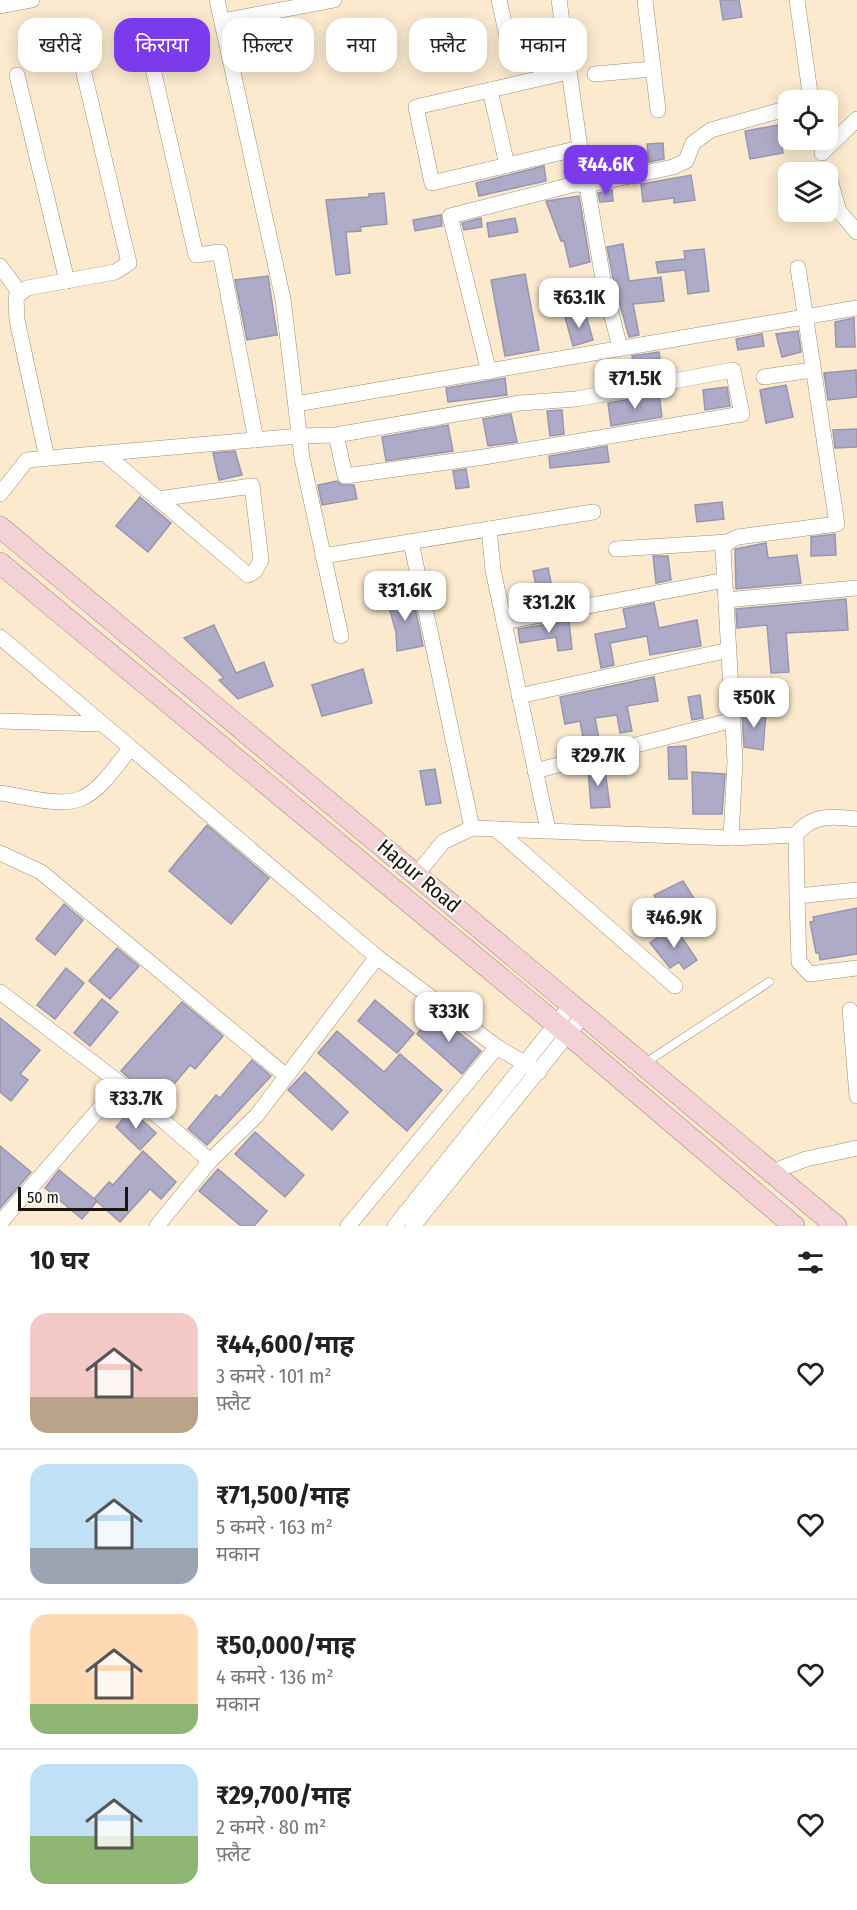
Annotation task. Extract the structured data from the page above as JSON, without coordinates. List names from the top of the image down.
{
  "streets": {
    "main road": ["Hapur Road"]
  },
  "scale_bar": "50 m",
  "page": {
    "chip": [
      "खरीदें",
      "किराया",
      "फ़िल्टर",
      "नया",
      "फ़्लैट",
      "मकान"
    ],
    "price": [
      "₹44.6K",
      "₹63.1K",
      "₹71.5K",
      "₹31.6K",
      "₹31.2K",
      "₹50K",
      "₹29.7K",
      "₹46.9K",
      "₹33K",
      "₹33.7K"
    ],
    "scale": "50 m",
    "heading": "10 घर",
    "list": [
      {
        "name": "₹44,600/माह",
        "note": "3 कमरे · 101 m² · फ़्लैट"
      },
      {
        "name": "₹71,500/माह",
        "note": "5 कमरे · 163 m² · मकान"
      },
      {
        "name": "₹50,000/माह",
        "note": "4 कमरे · 136 m² · मकान"
      },
      {
        "name": "₹29,700/माह",
        "note": "2 कमरे · 80 m² · फ़्लैट"
      }
    ]
  }
}
